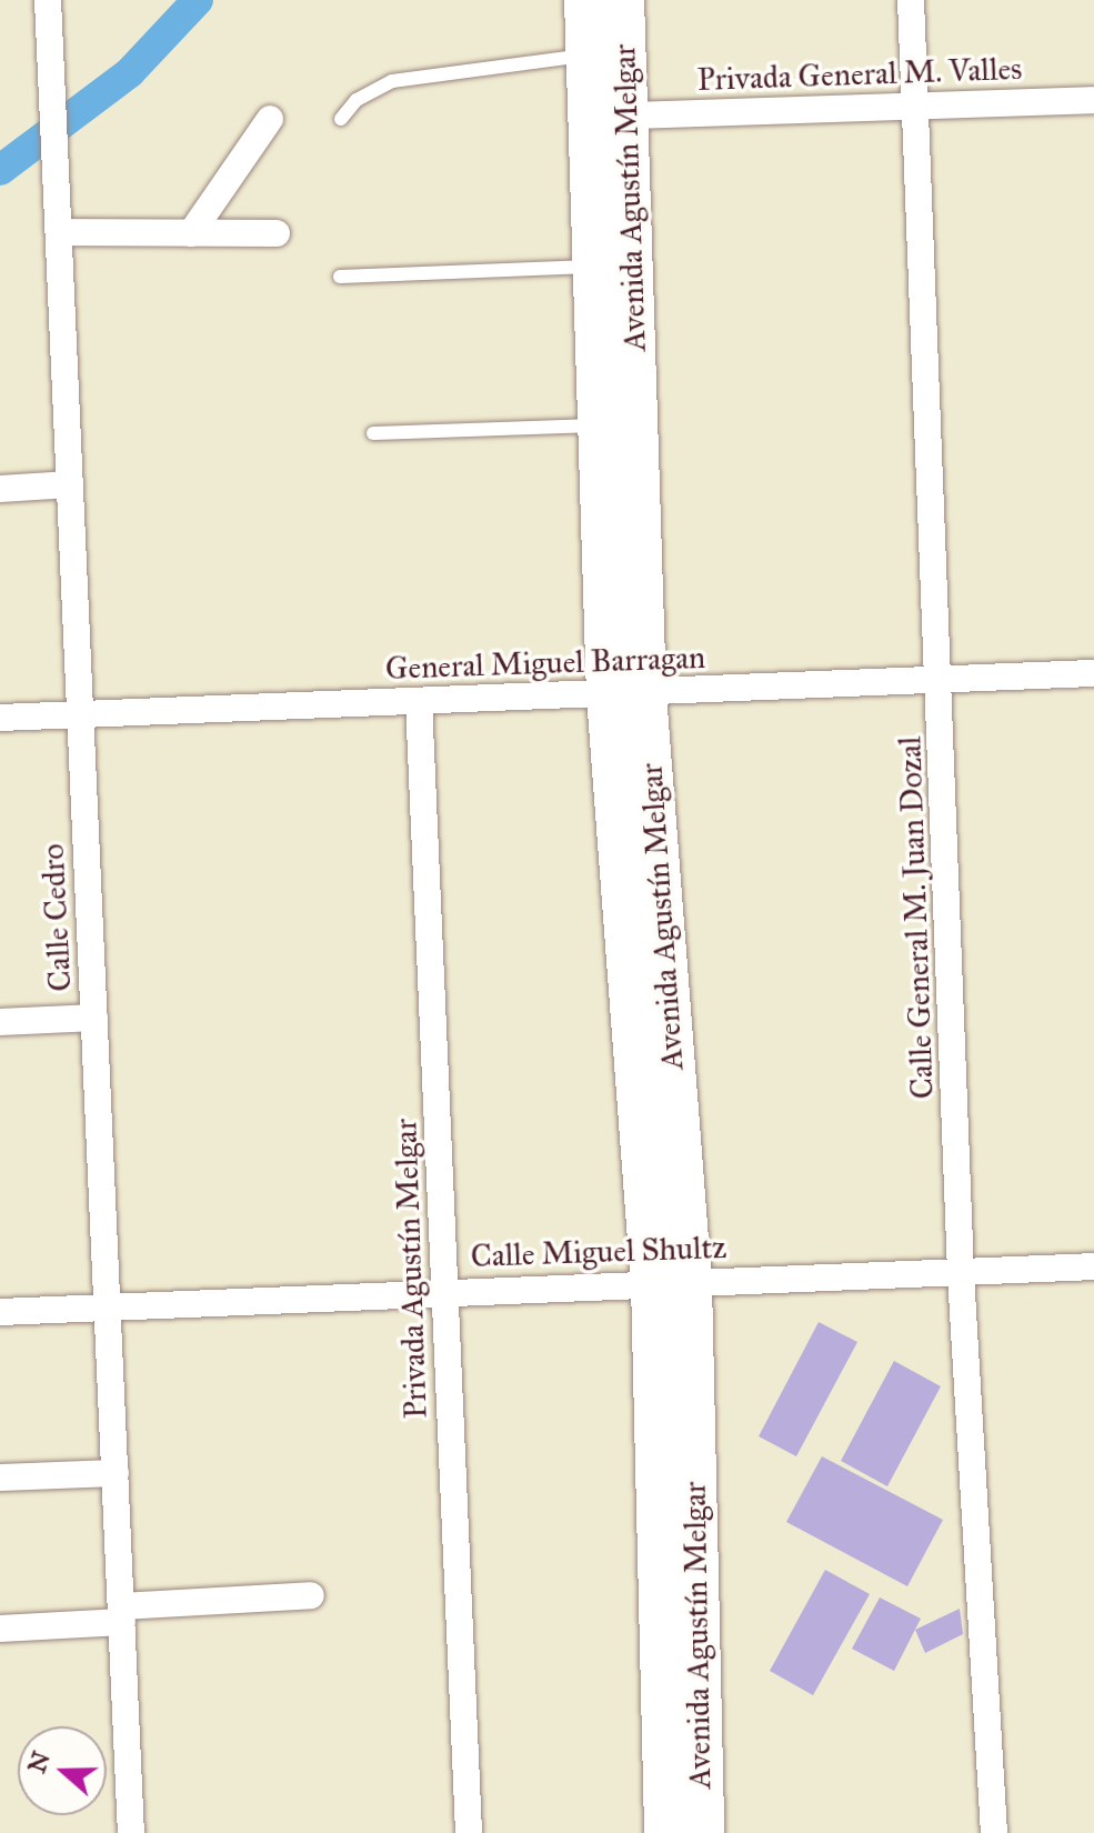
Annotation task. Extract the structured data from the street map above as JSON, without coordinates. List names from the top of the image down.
{
  "streets": {
    "main road": ["Avenida Agustín Melgar"],
    "street": [
      "Privada General M. Valles",
      "General Miguel Barragan",
      "Calle Cedro",
      "Calle General M. Juan Dozal",
      "Calle Miguel Shultz",
      "Privada Agustín Melgar"
    ]
  },
  "crossings": [
    ["Privada General M. Valles", "Avenida Agustín Melgar"],
    ["Privada General M. Valles", "Calle General M. Juan Dozal"],
    ["Avenida Agustín Melgar", "General Miguel Barragan"],
    ["Avenida Agustín Melgar", "Calle Miguel Shultz"],
    ["General Miguel Barragan", "Calle Cedro"],
    ["General Miguel Barragan", "Calle General M. Juan Dozal"],
    ["General Miguel Barragan", "Privada Agustín Melgar"],
    ["Calle Cedro", "Calle Miguel Shultz"],
    ["Calle General M. Juan Dozal", "Calle Miguel Shultz"],
    ["Calle Miguel Shultz", "Privada Agustín Melgar"]
  ],
  "north": "left"
}
